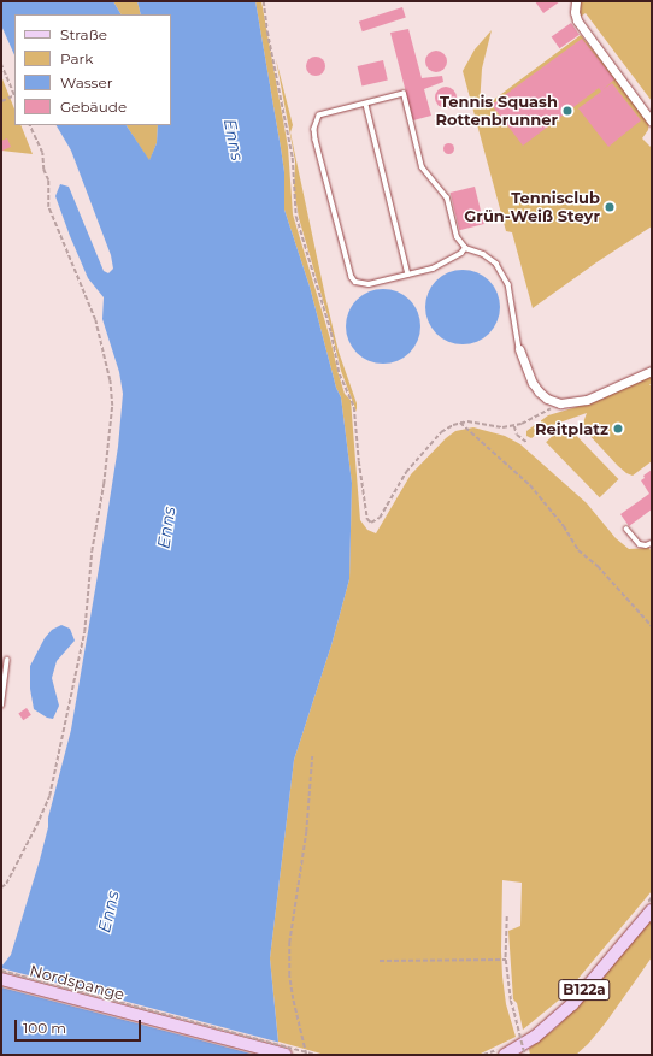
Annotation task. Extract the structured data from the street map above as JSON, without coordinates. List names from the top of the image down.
{
  "streets": {
    "main road": ["Nordspange", "B122a"]
  },
  "water": ["Enns"],
  "places": ["Tennis Squash Rottenbrunner", "Tennisclub Grün-Weiß Steyr", "Reitplatz"],
  "legend": [
    "Straße",
    "Park",
    "Wasser",
    "Gebäude"
  ],
  "scale_bar": "100 m"
}
